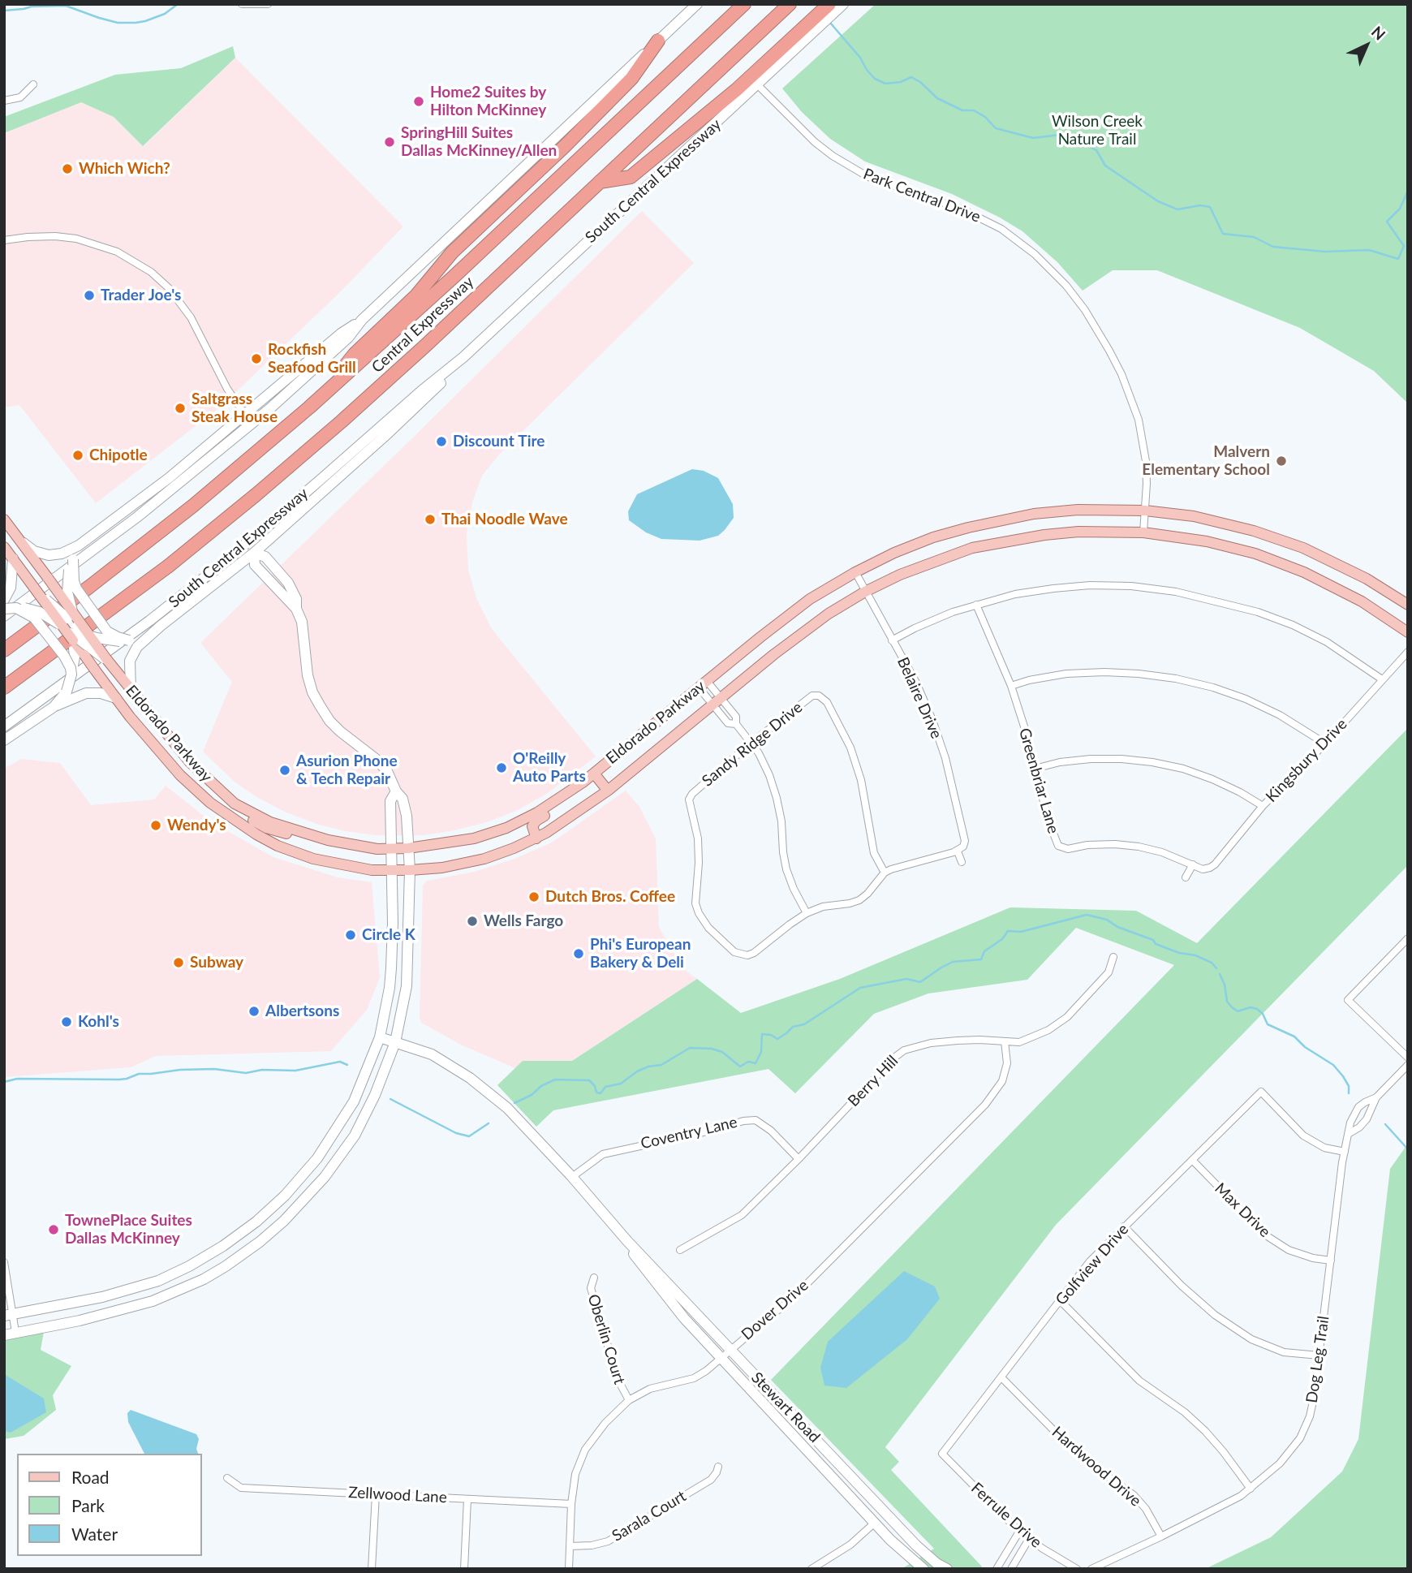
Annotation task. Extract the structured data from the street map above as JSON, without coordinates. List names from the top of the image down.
{
  "streets": {
    "highway": ["Central Expressway"],
    "main road": ["South Central Expressway", "Eldorado Parkway", "Stewart Road"],
    "street": [
      "Park Central Drive",
      "Belaire Drive",
      "Sandy Ridge Drive",
      "Kingsbury Drive",
      "Greenbriar Lane",
      "Berry Hill",
      "Coventry Lane",
      "Max Drive",
      "Golfview Drive",
      "Dover Drive",
      "Oberlin Court",
      "Dog Leg Trail",
      "Hardwood Drive",
      "Zellwood Lane",
      "Ferrule Drive",
      "Sarala Court"
    ]
  },
  "crossings": [
    ["South Central Expressway", "Park Central Drive"],
    ["Park Central Drive", "Eldorado Parkway"],
    ["Belaire Drive", "Eldorado Parkway"],
    ["Kingsbury Drive", "Greenbriar Lane"],
    ["Berry Hill", "Coventry Lane"],
    ["Berry Hill", "Dover Drive"],
    ["Coventry Lane", "Stewart Road"],
    ["Max Drive", "Golfview Drive"],
    ["Max Drive", "Dog Leg Trail"],
    ["Golfview Drive", "Dog Leg Trail"],
    ["Golfview Drive", "Hardwood Drive"],
    ["Golfview Drive", "Ferrule Drive"],
    ["Dover Drive", "Oberlin Court"],
    ["Dover Drive", "Stewart Road"],
    ["Dover Drive", "Zellwood Lane"],
    ["Dover Drive", "Sarala Court"],
    ["Dog Leg Trail", "Hardwood Drive"]
  ],
  "parks": ["Wilson Creek Nature Trail"],
  "places": [
    "Home2 Suites by Hilton McKinney",
    "SpringHill Suites Dallas McKinney/Allen",
    "Which Wich?",
    "Trader Joe's",
    "Rockfish Seafood Grill",
    "Saltgrass Steak House",
    "Discount Tire",
    "Chipotle",
    "Malvern Elementary School",
    "Thai Noodle Wave",
    "O'Reilly Auto Parts",
    "Asurion Phone & Tech Repair",
    "Wendy's",
    "Dutch Bros. Coffee",
    "Wells Fargo",
    "Circle K",
    "Phi's European Bakery & Deli",
    "Subway",
    "Albertsons",
    "Kohl's",
    "TownePlace Suites Dallas McKinney"
  ],
  "legend": ["Road", "Park", "Water"],
  "north": "top right"
}
